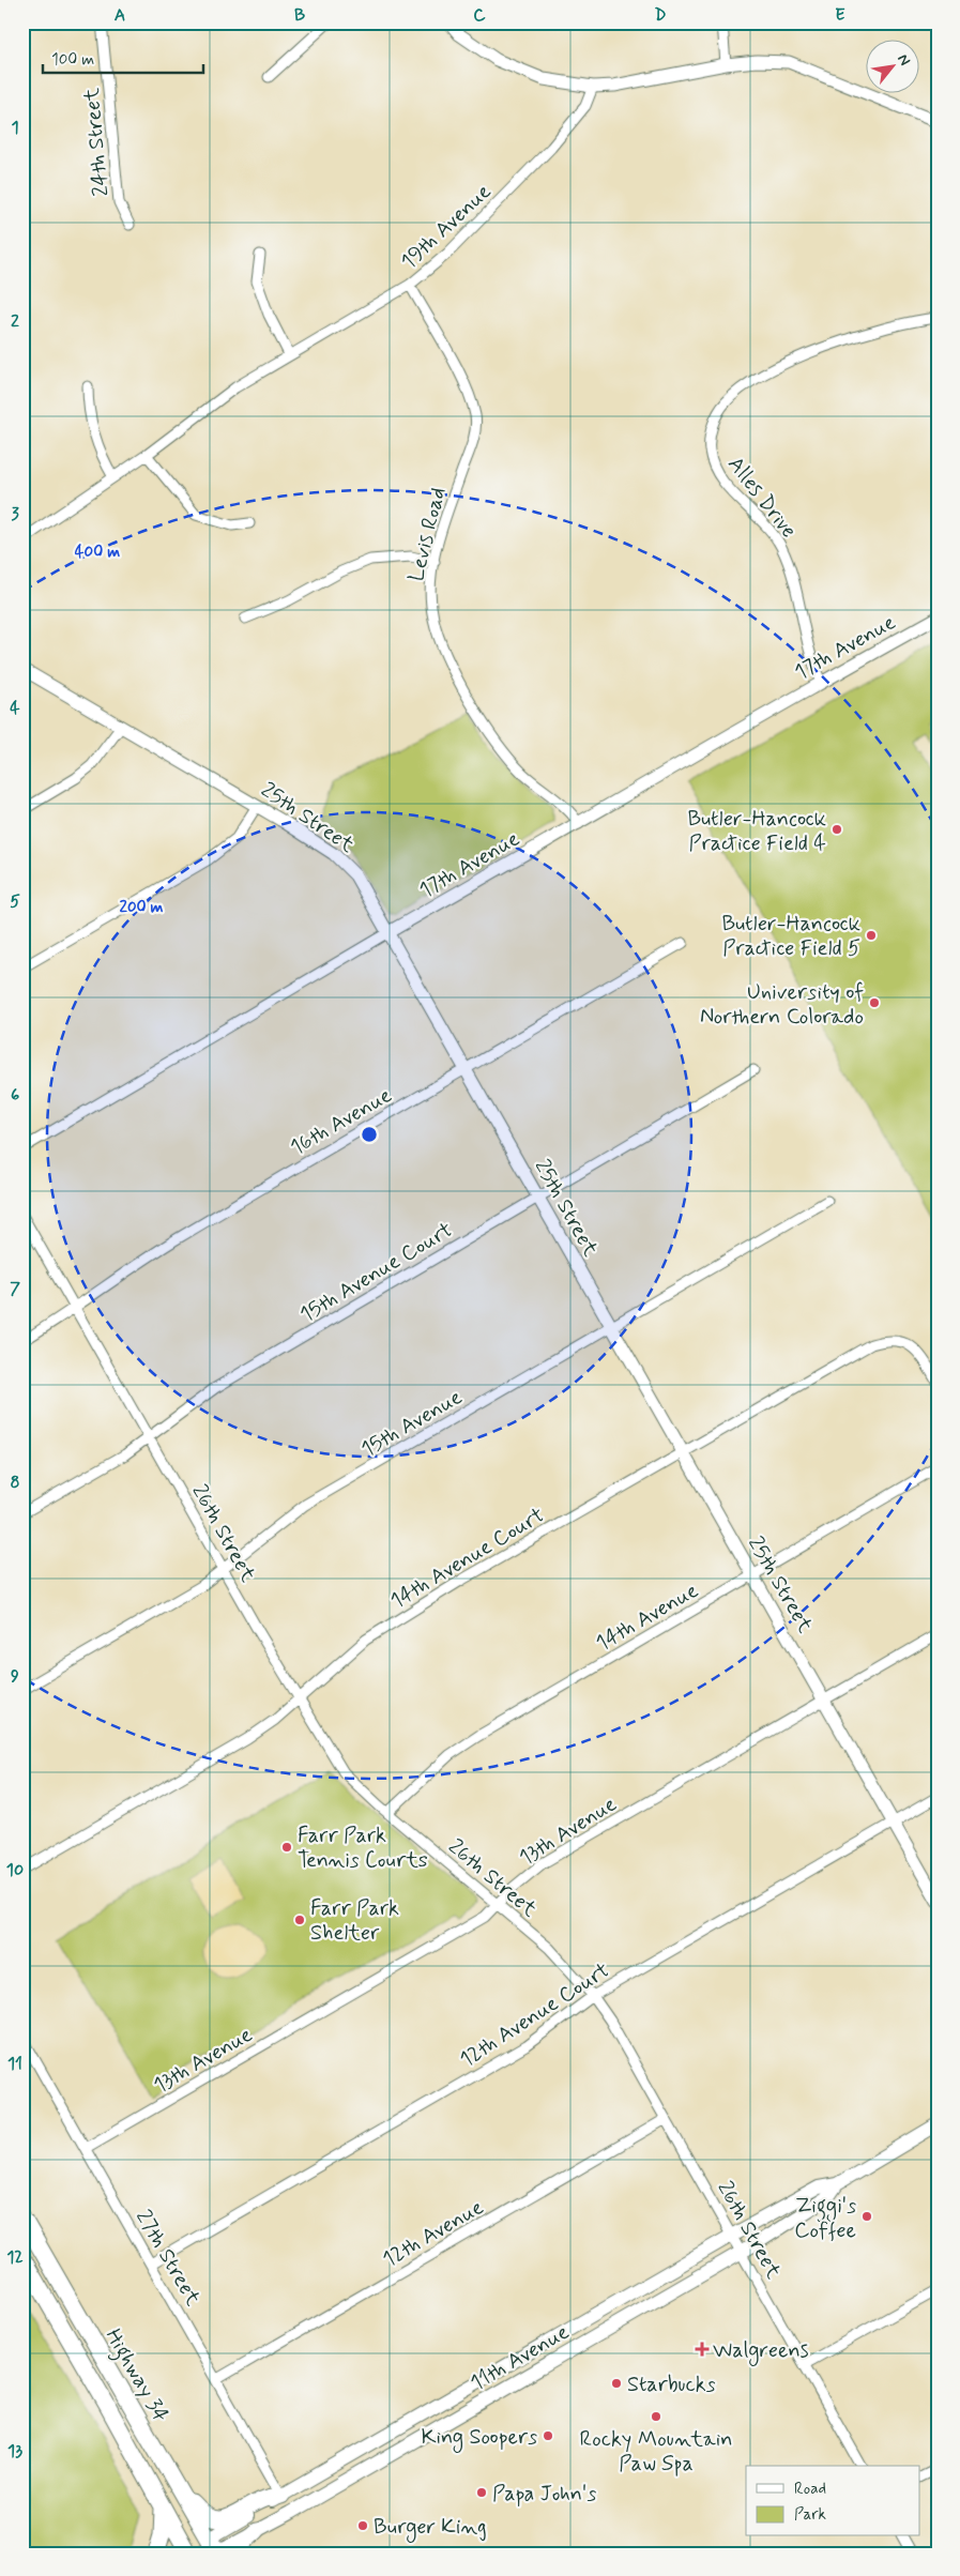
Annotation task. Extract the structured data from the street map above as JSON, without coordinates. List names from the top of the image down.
{
  "streets": {
    "highway": ["Highway 34"],
    "main road": ["11th Avenue"],
    "street": [
      "24th Street",
      "19th Avenue",
      "Alles Drive",
      "Levis Road",
      "17th Avenue",
      "25th Street",
      "16th Avenue",
      "15th Avenue Court",
      "15th Avenue",
      "26th Street",
      "14th Avenue Court",
      "14th Avenue",
      "13th Avenue",
      "12th Avenue Court",
      "12th Avenue",
      "27th Street"
    ]
  },
  "crossings": [
    ["19th Avenue", "Levis Road"],
    ["Alles Drive", "17th Avenue"],
    ["Levis Road", "17th Avenue"],
    ["17th Avenue", "25th Street"],
    ["25th Street", "16th Avenue"],
    ["25th Street", "15th Avenue Court"],
    ["25th Street", "15th Avenue"],
    ["25th Street", "14th Avenue Court"],
    ["25th Street", "14th Avenue"],
    ["25th Street", "13th Avenue"],
    ["25th Street", "12th Avenue Court"],
    ["16th Avenue", "26th Street"],
    ["15th Avenue Court", "26th Street"],
    ["15th Avenue", "26th Street"],
    ["26th Street", "14th Avenue Court"],
    ["26th Street", "14th Avenue"],
    ["26th Street", "13th Avenue"],
    ["26th Street", "12th Avenue Court"],
    ["26th Street", "12th Avenue"],
    ["26th Street", "11th Avenue"],
    ["13th Avenue", "27th Street"],
    ["12th Avenue Court", "27th Street"],
    ["12th Avenue", "27th Street"],
    ["27th Street", "11th Avenue"],
    ["11th Avenue", "Highway 34"]
  ],
  "places": {
    "other": [
      "Butler-Hancock Practice Field 4",
      "Butler-Hancock Practice Field 5",
      "University of Northern Colorado",
      "Farr Park Tennis Courts",
      "Farr Park Shelter",
      "Ziggi's Coffee",
      "Starbucks",
      "Rocky Mountain Paw Spa",
      "King Soopers",
      "Papa John's",
      "Burger King"
    ],
    "health": ["Walgreens"]
  },
  "legend": ["Road", "Park"],
  "scale_bar": "100 m",
  "north": "top right",
  "grid": {
    "columns": [
      "A",
      "B",
      "C",
      "D",
      "E"
    ],
    "rows": [
      "1",
      "2",
      "3",
      "4",
      "5",
      "6",
      "7",
      "8",
      "9",
      "10",
      "11",
      "12",
      "13"
    ]
  },
  "rings": ["400 m", "200 m"]
}
